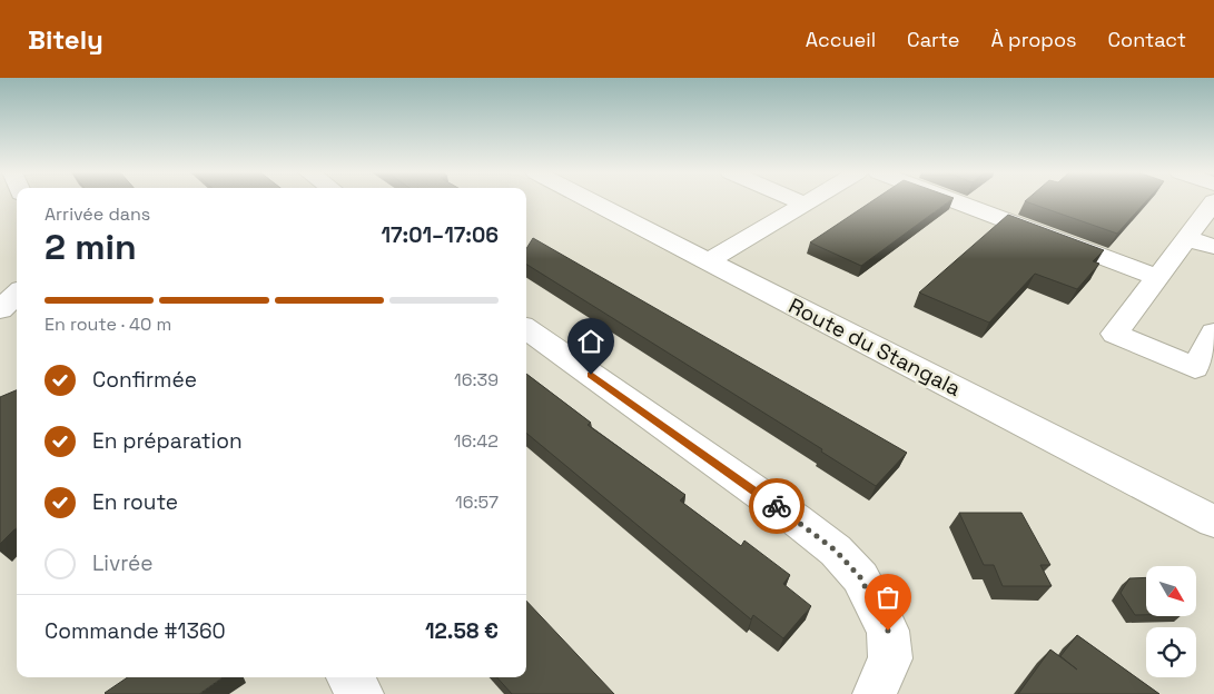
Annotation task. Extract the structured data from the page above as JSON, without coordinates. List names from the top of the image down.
{
  "streets": {
    "street": ["Route du Stangala"]
  },
  "north": "bottom right",
  "page": {
    "header": "Bitely",
    "nav": [
      "Accueil",
      "Carte",
      "À propos",
      "Contact"
    ],
    "heading": ["2 min", "Arrivée dans", "17:01–17:06"],
    "panel": ["Commande #1360", "12.58 €"],
    "bar": "En route · 40 m",
    "list": [
      ["Confirmée", "16:39"],
      ["En préparation", "16:42"],
      ["En route", "16:57"],
      "Livrée"
    ]
  }
}
